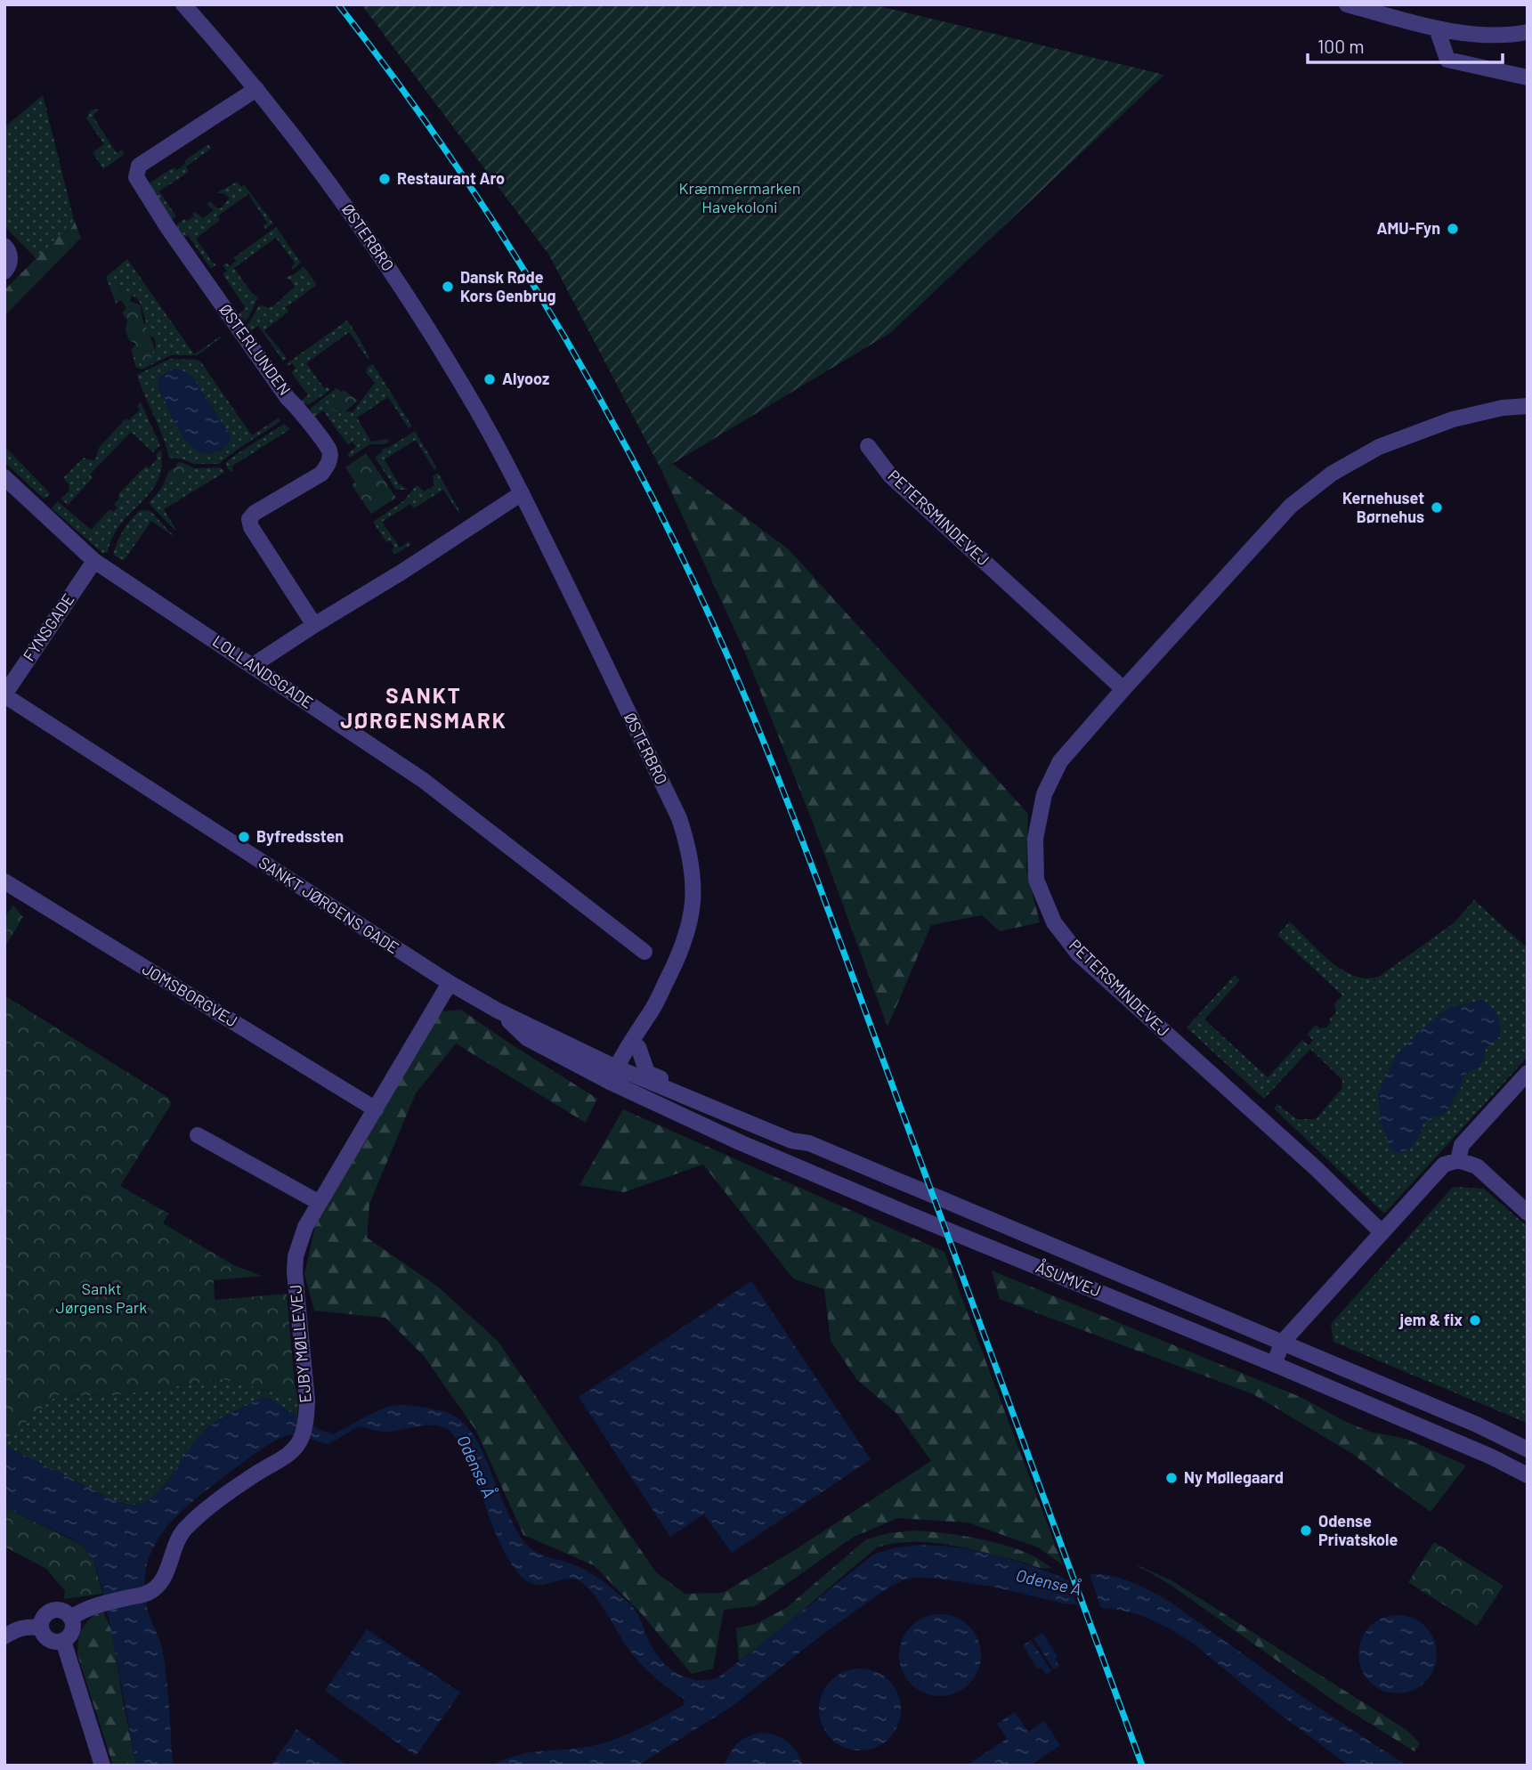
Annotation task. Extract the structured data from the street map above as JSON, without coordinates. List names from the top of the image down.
{
  "streets": {
    "street": [
      "ØSTERBRO",
      "ØSTERLUNDEN",
      "PETERSMINDEVEJ",
      "FYNSGADE",
      "LOLLANDSGADE",
      "SANKT JØRGENS GADE",
      "JOMSBORGVEJ",
      "ÅSUMVEJ",
      "EJBY MØLLEVEJ"
    ]
  },
  "crossings": [
    ["ØSTERBRO", "ØSTERLUNDEN"],
    ["ØSTERBRO", "SANKT JØRGENS GADE"],
    ["ØSTERBRO", "ÅSUMVEJ"],
    ["FYNSGADE", "LOLLANDSGADE"],
    ["FYNSGADE", "SANKT JØRGENS GADE"],
    ["SANKT JØRGENS GADE", "ÅSUMVEJ"],
    ["SANKT JØRGENS GADE", "EJBY MØLLEVEJ"],
    ["JOMSBORGVEJ", "EJBY MØLLEVEJ"]
  ],
  "districts": ["SANKT JØRGENSMARK"],
  "water": ["Odense Å"],
  "parks": ["Kræmmermarken Havekoloni", "Sankt Jørgens Park"],
  "places": [
    "Restaurant Aro",
    "AMU-Fyn",
    "Dansk Røde Kors Genbrug",
    "Alyooz",
    "Kernehuset Børnehus",
    "Byfredssten",
    "jem & fix",
    "Ny Møllegaard",
    "Odense Privatskole"
  ],
  "scale_bar": "100 m"
}
